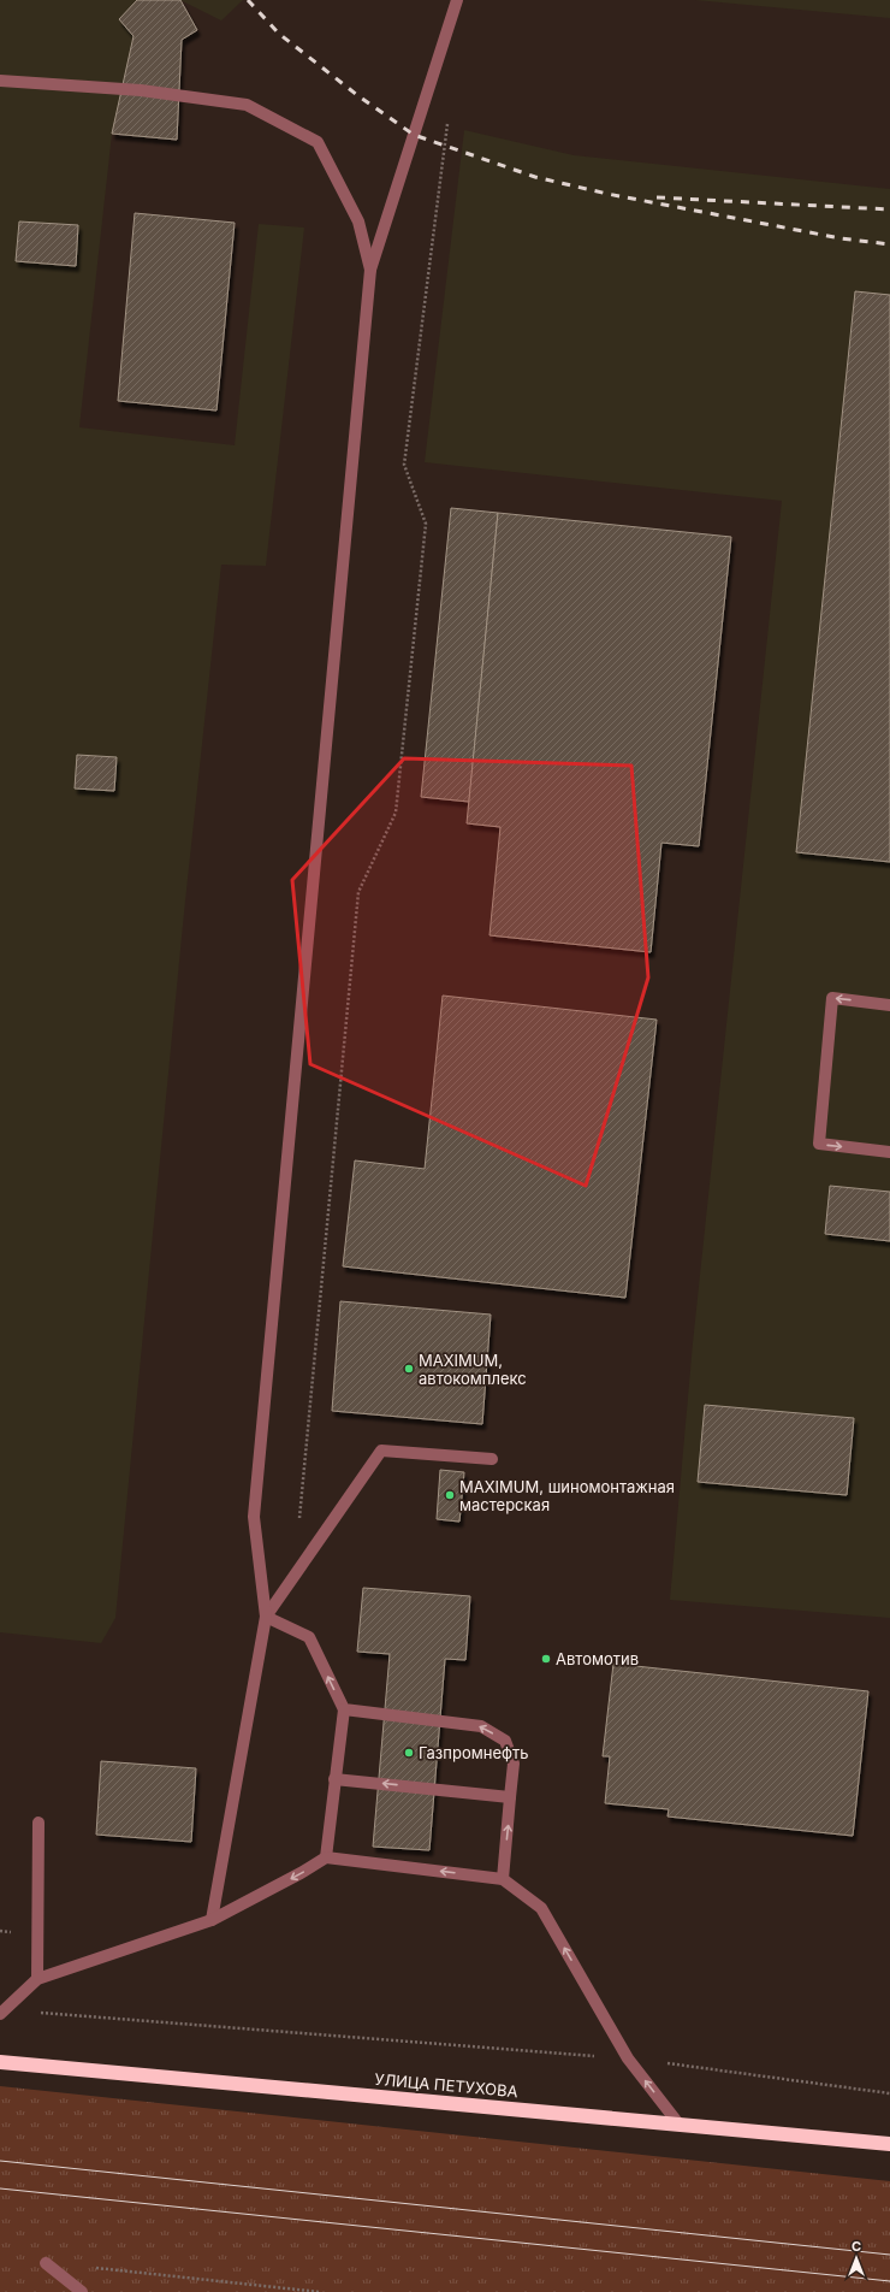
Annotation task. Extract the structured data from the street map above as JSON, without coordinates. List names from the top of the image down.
{
  "streets": {
    "highway": ["УЛИЦА ПЕТУХОВА"]
  },
  "places": [
    "MAXIMUM, автокомплекс",
    "MAXIMUM, шиномонтажная мастерская",
    "Автомотив",
    "Газпромнефть"
  ],
  "north": "top"
}
